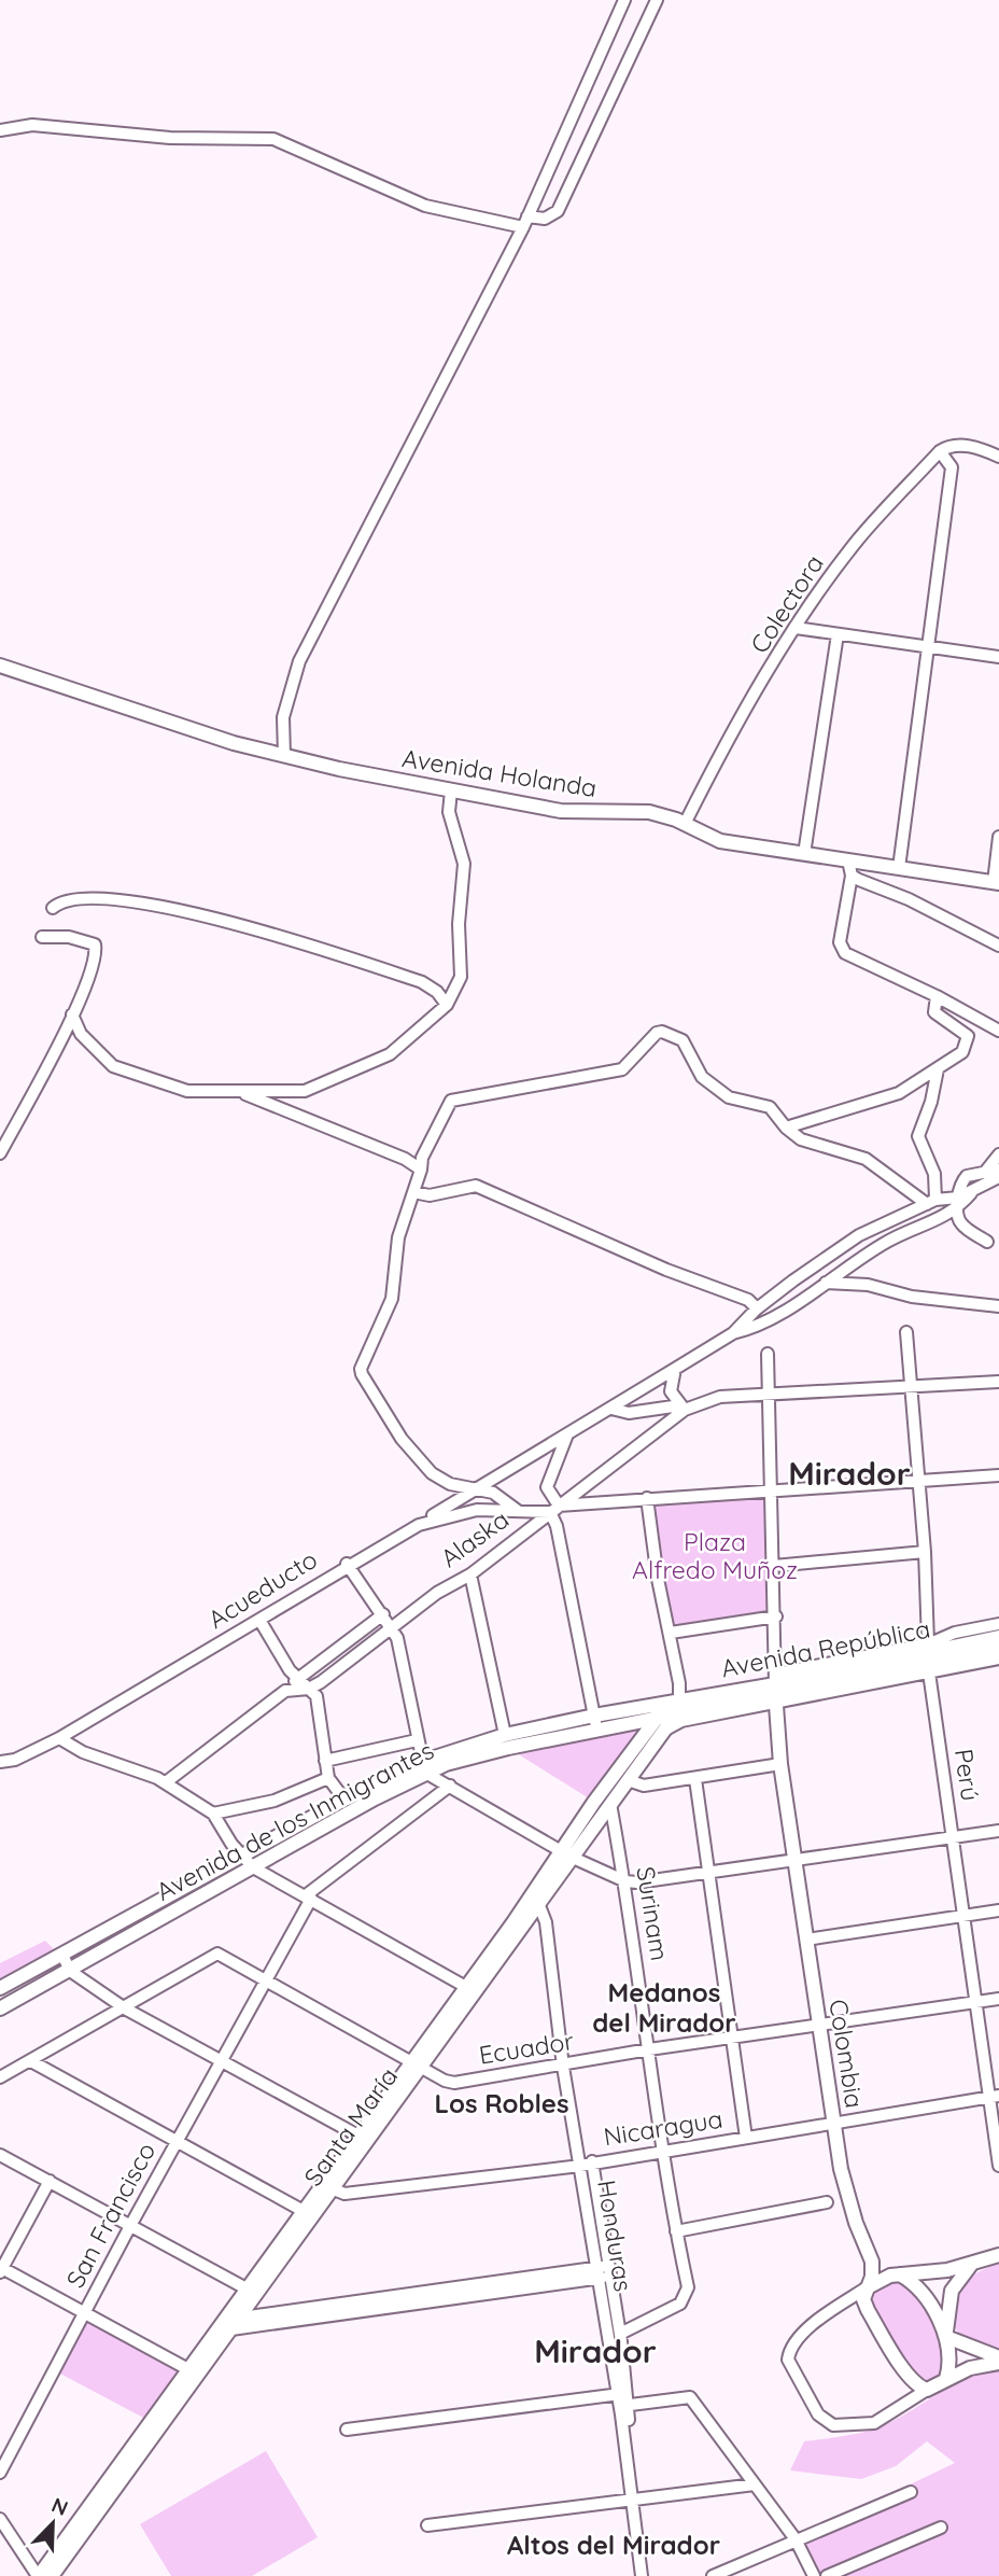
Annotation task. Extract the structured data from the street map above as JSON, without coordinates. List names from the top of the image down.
{
  "streets": {
    "street": [
      "Colectora",
      "Avenida Holanda",
      "Alaska",
      "Acueducto",
      "Avenida República",
      "Perú",
      "Avenida de los Inmigrantes",
      "Surinam",
      "Ecuador",
      "Colombia",
      "Santa María",
      "Nicaragua",
      "San Francisco",
      "Honduras"
    ]
  },
  "crossings": [
    ["Colectora", "Avenida Holanda"],
    ["Alaska", "Acueducto"],
    ["Acueducto", "Perú"],
    ["Acueducto", "Colombia"],
    ["Avenida República", "Perú"],
    ["Avenida República", "Avenida de los Inmigrantes"],
    ["Avenida República", "Colombia"],
    ["Avenida República", "Santa María"],
    ["Perú", "Ecuador"],
    ["Perú", "Nicaragua"],
    ["Avenida de los Inmigrantes", "Santa María"],
    ["Surinam", "Ecuador"],
    ["Surinam", "Santa María"],
    ["Surinam", "Nicaragua"],
    ["Surinam", "Honduras"],
    ["Ecuador", "Colombia"],
    ["Ecuador", "Santa María"],
    ["Ecuador", "San Francisco"],
    ["Ecuador", "Honduras"],
    ["Colombia", "Nicaragua"],
    ["Santa María", "Nicaragua"],
    ["Santa María", "Honduras"],
    ["Nicaragua", "Honduras"]
  ],
  "districts": [
    "Mirador",
    "Medanos del Mirador",
    "Los Robles",
    "Mirador",
    "Altos del Mirador"
  ],
  "parks": ["Plaza Alfredo Muñoz"],
  "north": "top right"
}
